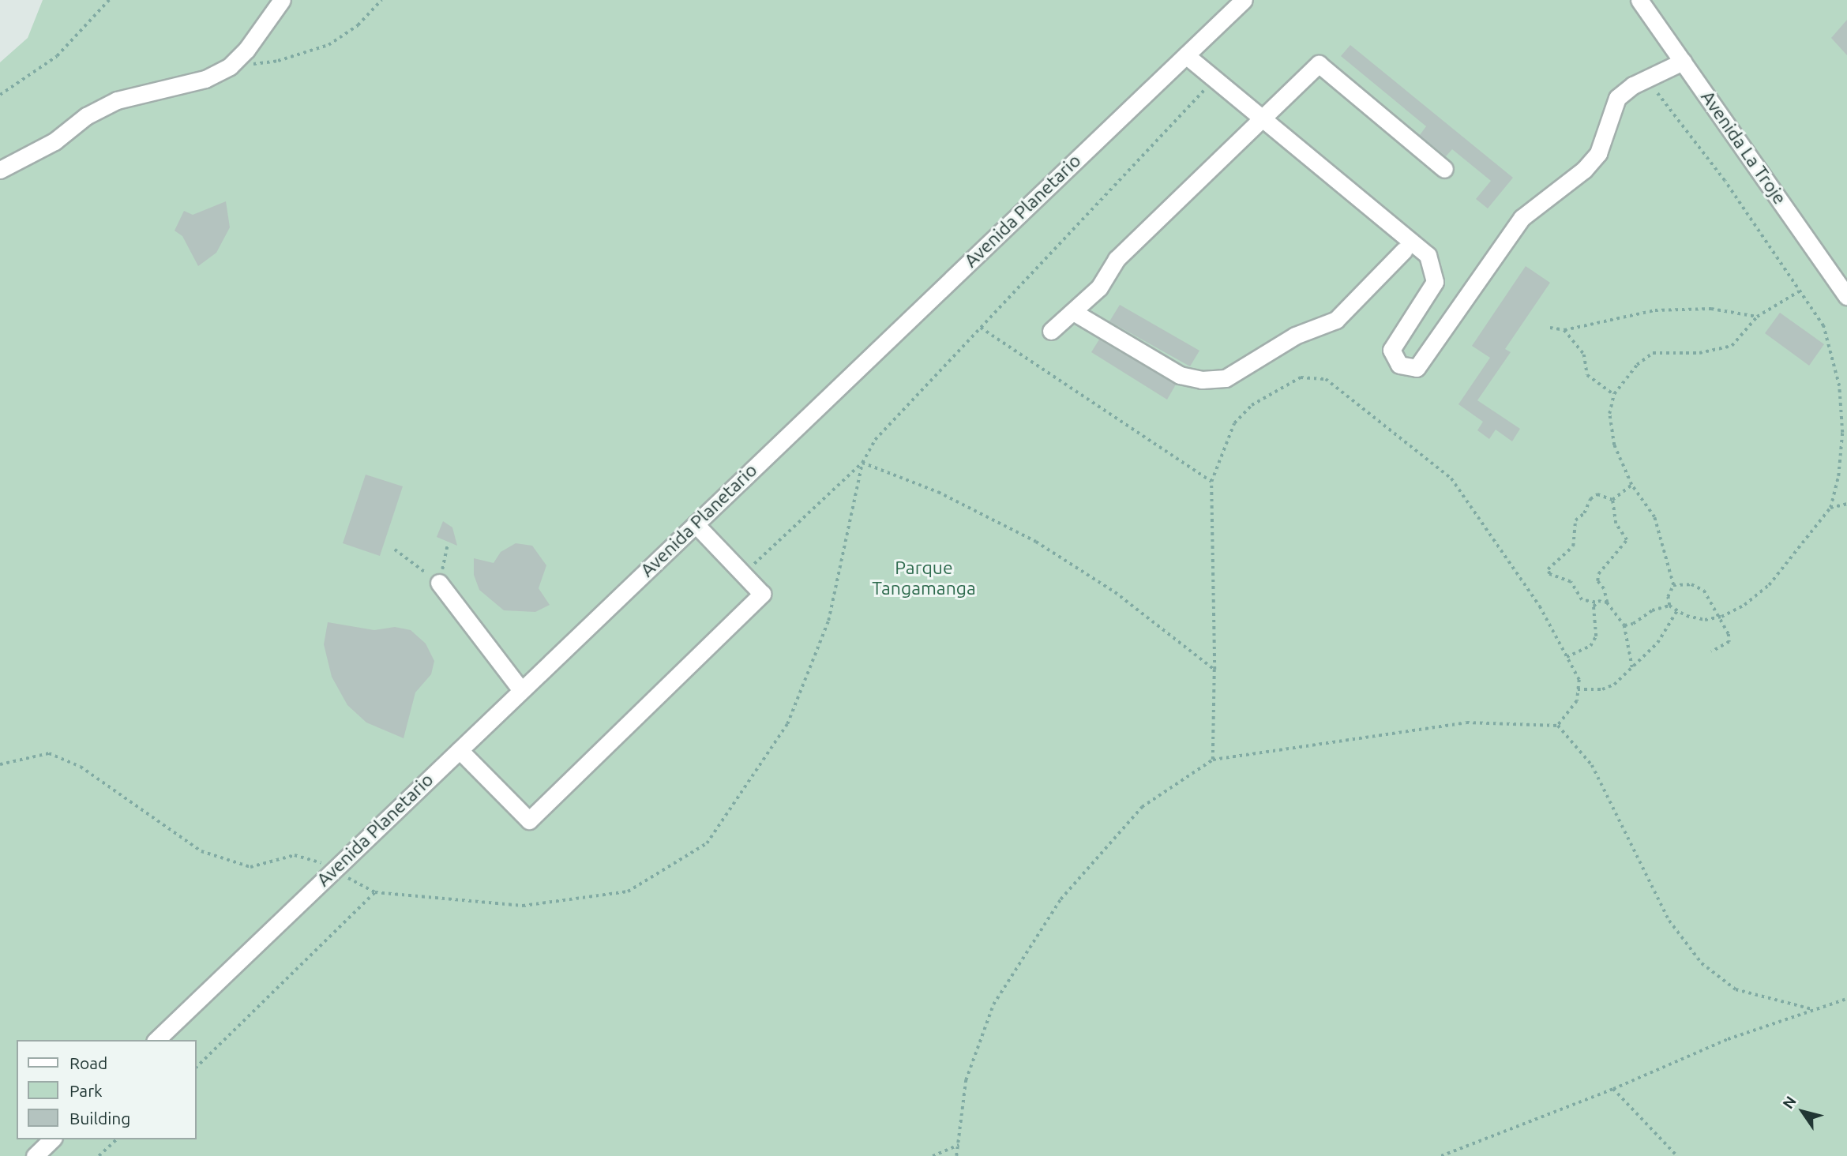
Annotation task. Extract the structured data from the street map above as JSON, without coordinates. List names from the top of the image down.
{
  "streets": {
    "street": ["Avenida La Troje", "Avenida Planetario"]
  },
  "parks": ["Parque Tangamanga"],
  "legend": ["Road", "Park", "Building"],
  "north": "top left"
}
